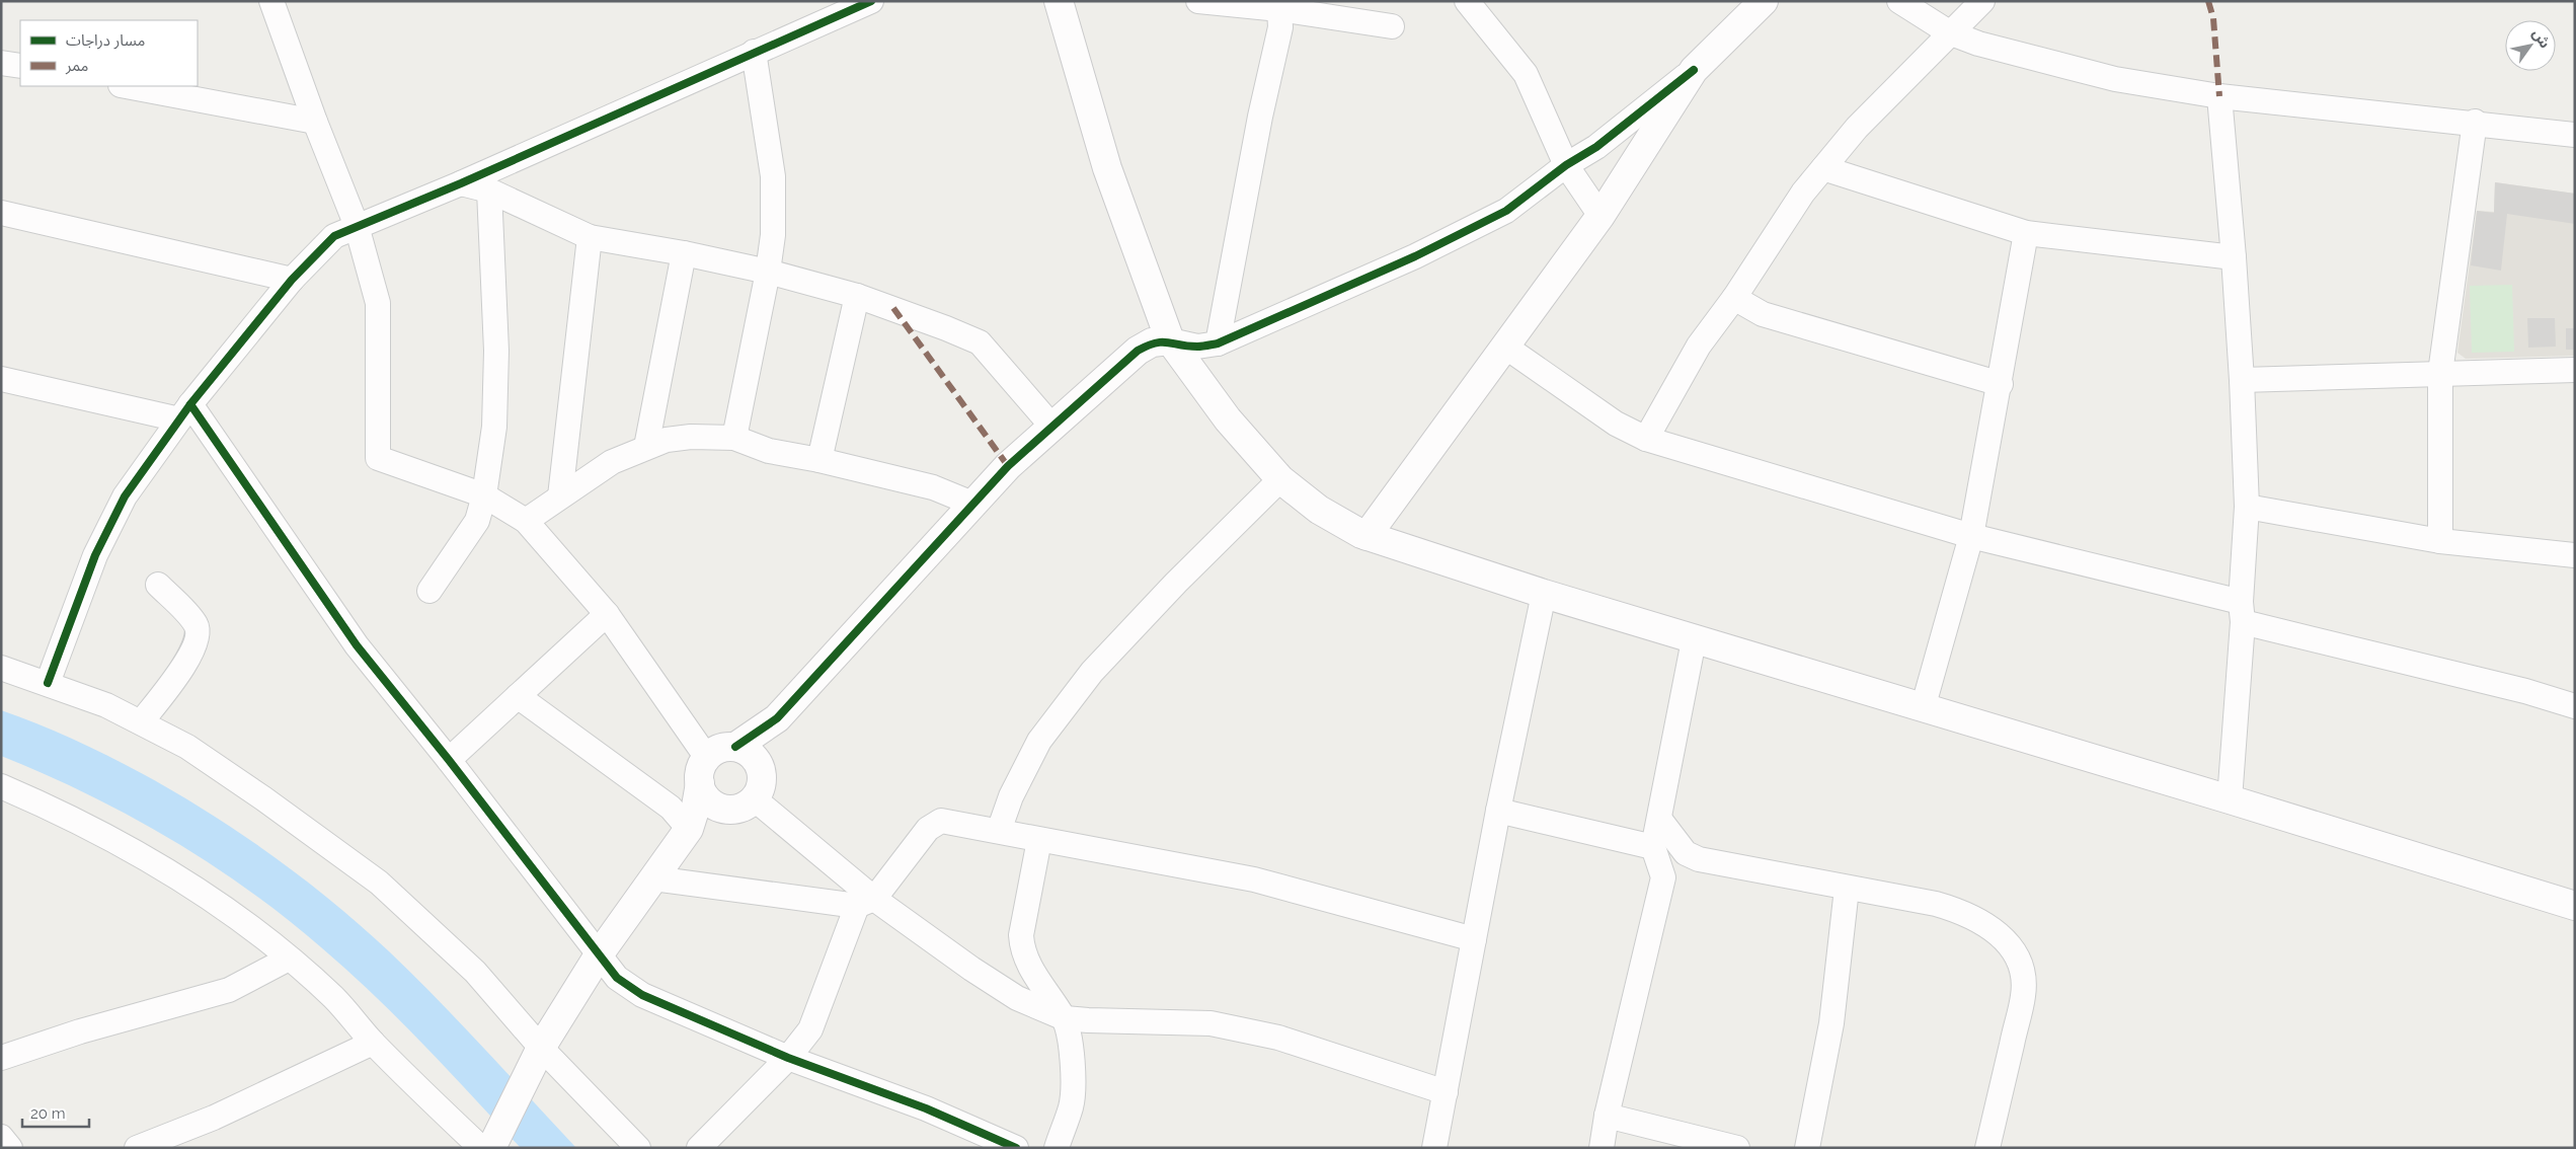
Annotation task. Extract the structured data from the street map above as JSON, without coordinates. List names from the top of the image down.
{
  "legend": ["مسار دراجات", "ممر"],
  "scale_bar": "20 m",
  "north": "top right"
}
